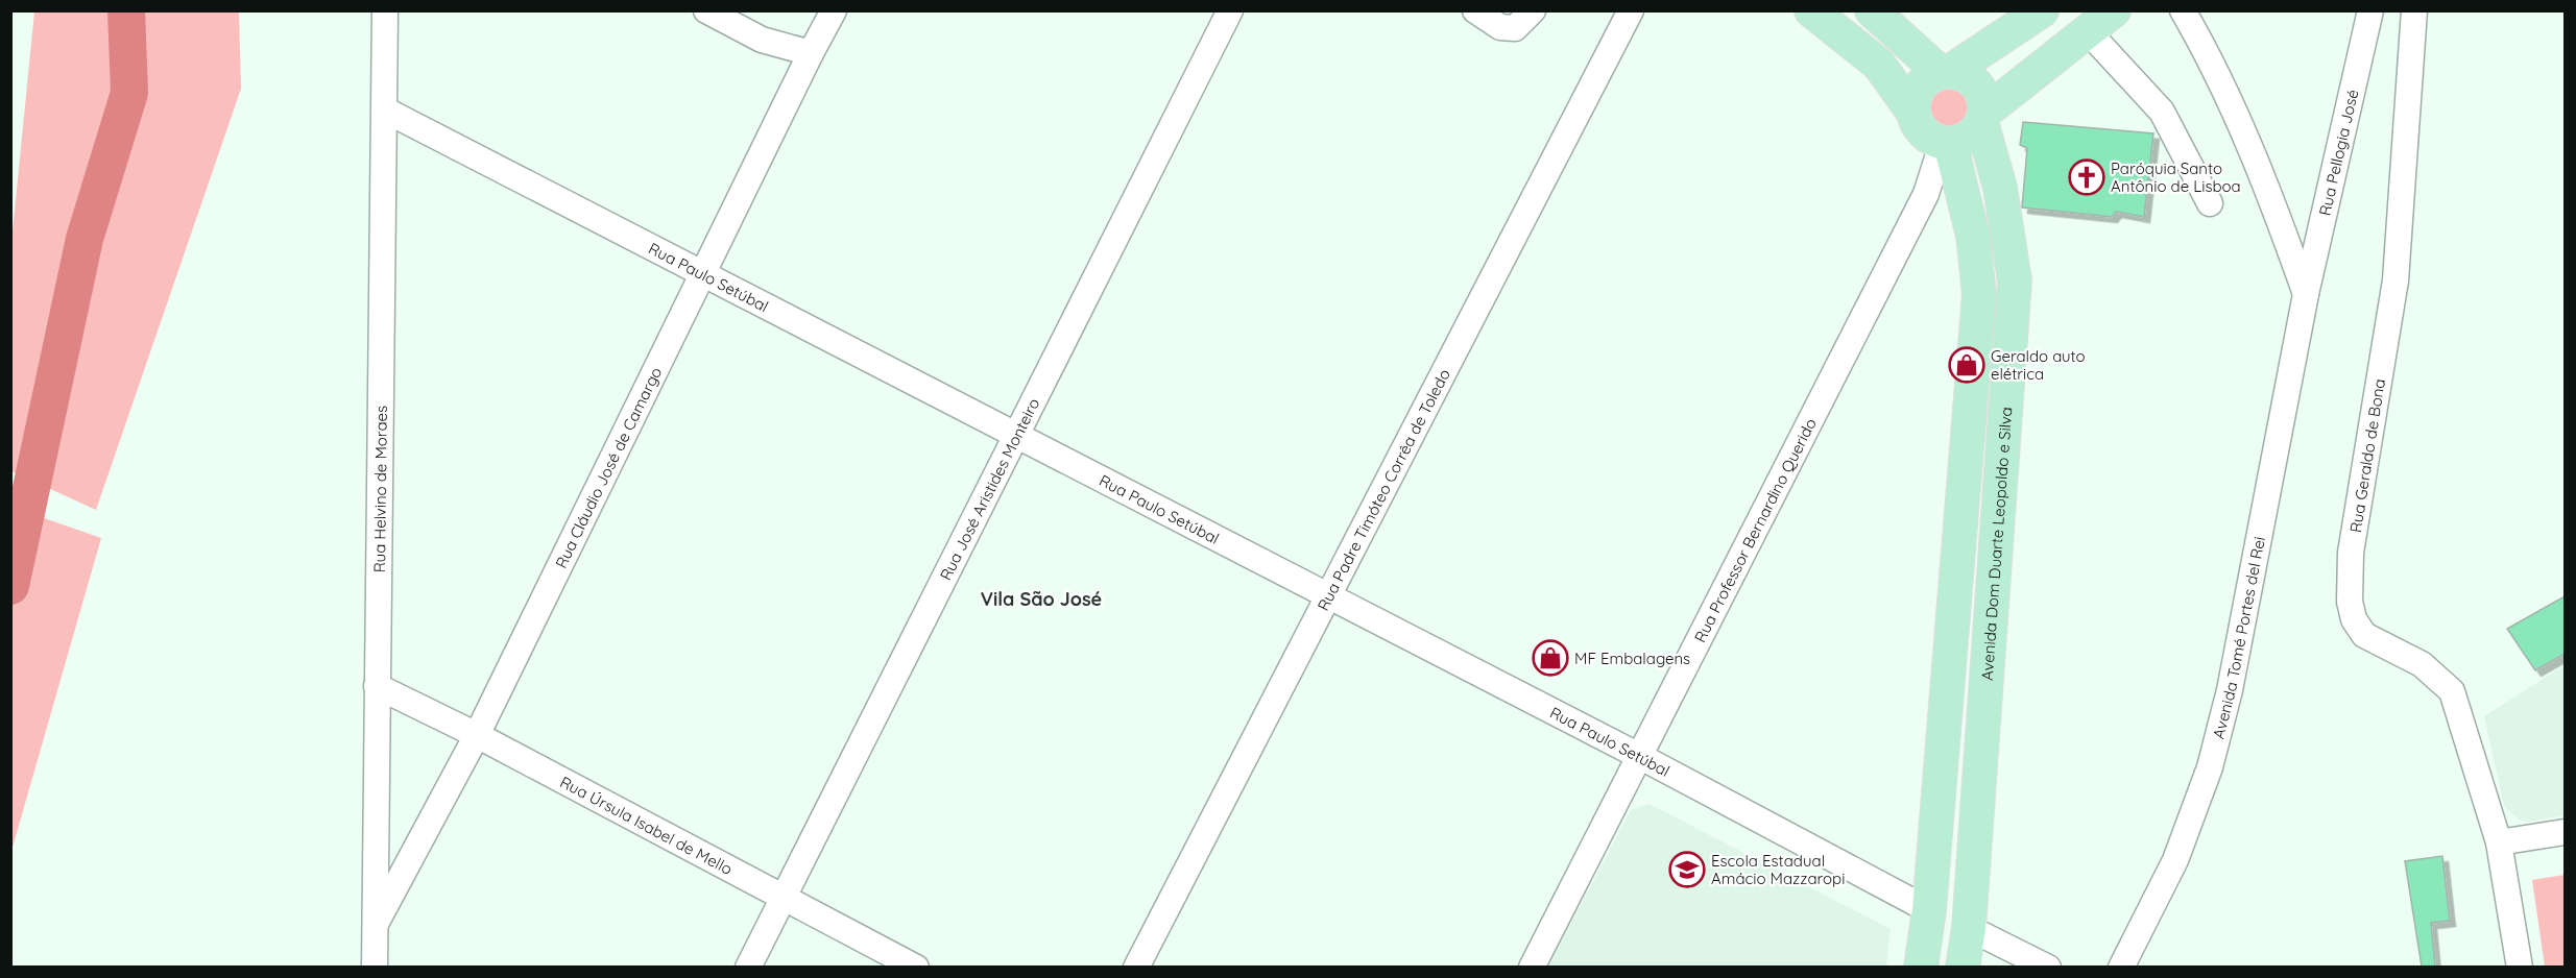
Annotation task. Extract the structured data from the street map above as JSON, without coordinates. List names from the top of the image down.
{
  "streets": {
    "main road": ["Avenida Dom Duarte Leopoldo e Silva"],
    "street": [
      "Rua Pellogia José",
      "Rua Paulo Setúbal",
      "Rua Geraldo de Bona",
      "Rua Cláudio José de Camargo",
      "Rua José Aristides Monteiro",
      "Rua Padre Timóteo Corrêa de Toledo",
      "Rua Helvino de Moraes",
      "Rua Professor Bernardino Querido",
      "Avenida Tomé Portes del Rei",
      "Rua Úrsula Isabel de Mello"
    ]
  },
  "crossings": [
    ["Rua Pellogia José", "Avenida Tomé Portes del Rei"],
    ["Rua Paulo Setúbal", "Rua Cláudio José de Camargo"],
    ["Rua Paulo Setúbal", "Rua José Aristides Monteiro"],
    ["Rua Paulo Setúbal", "Rua Padre Timóteo Corrêa de Toledo"],
    ["Rua Paulo Setúbal", "Rua Helvino de Moraes"],
    ["Rua Paulo Setúbal", "Rua Professor Bernardino Querido"],
    ["Rua Cláudio José de Camargo", "Rua Helvino de Moraes"],
    ["Rua Cláudio José de Camargo", "Rua Úrsula Isabel de Mello"],
    ["Rua José Aristides Monteiro", "Rua Úrsula Isabel de Mello"],
    ["Rua Helvino de Moraes", "Rua Úrsula Isabel de Mello"],
    ["Rua Professor Bernardino Querido", "Avenida Dom Duarte Leopoldo e Silva"]
  ],
  "districts": ["Vila São José"],
  "places": {
    "church": ["Paróquia Santo Antônio de Lisboa"],
    "shop": ["Geraldo auto elétrica", "MF Embalagens"],
    "school or university": ["Escola Estadual Amácio Mazzaropi"]
  }
}
